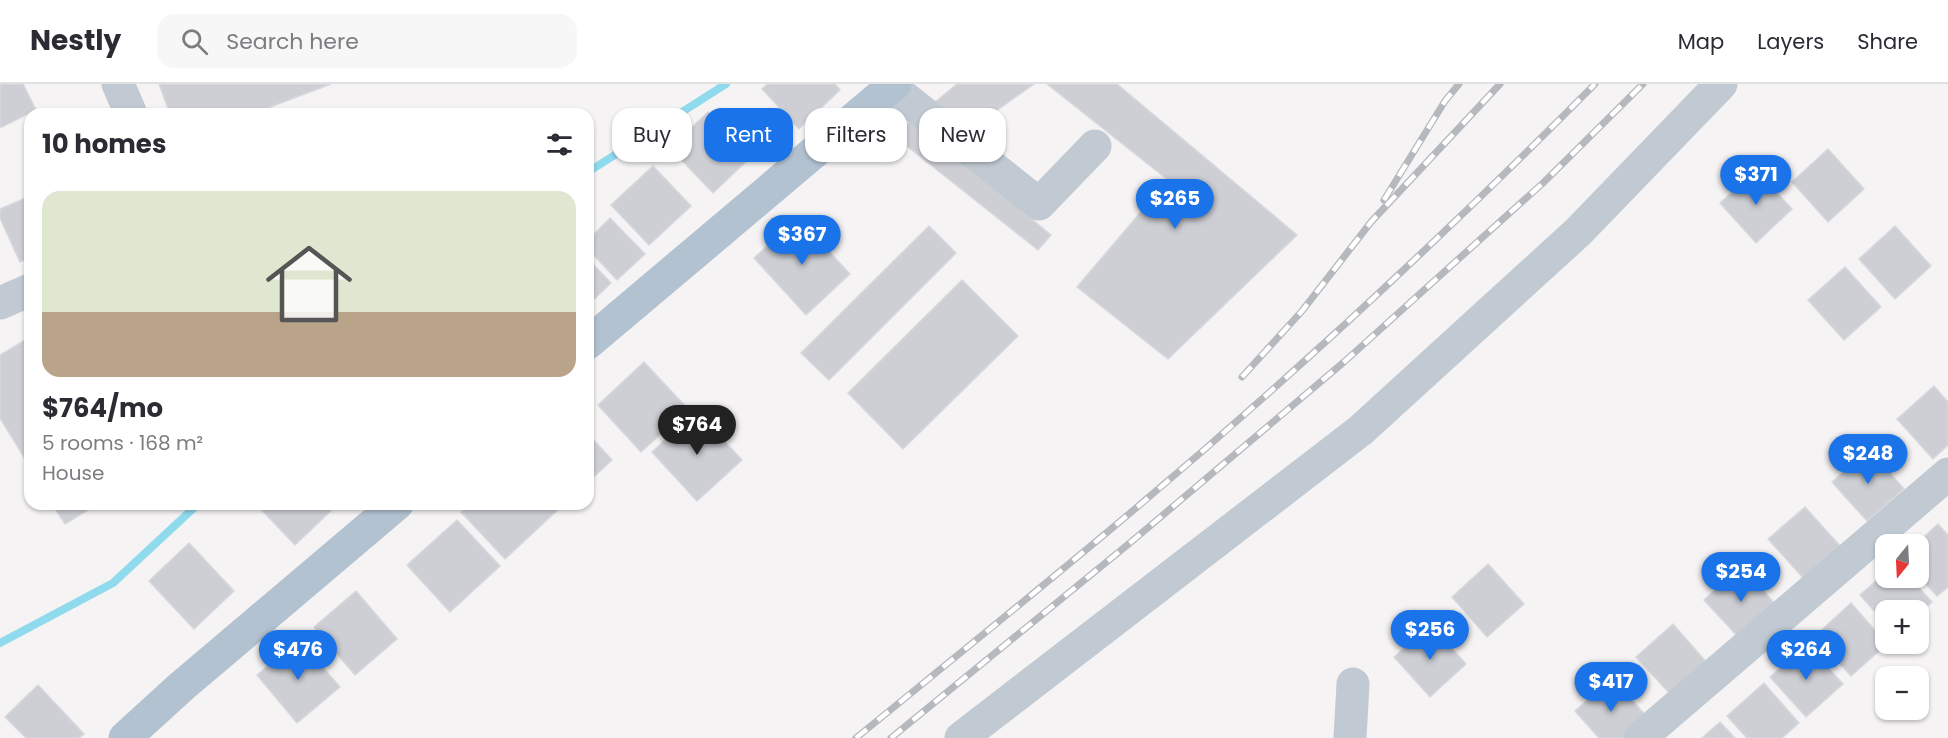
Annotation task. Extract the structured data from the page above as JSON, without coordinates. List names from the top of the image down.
{
  "north": "bottom",
  "page": {
    "header": "Nestly",
    "search": "Search here",
    "nav": ["Map", "Layers", "Share"],
    "chip": [
      "Buy",
      "Rent",
      "Filters",
      "New"
    ],
    "heading": "10 homes",
    "price": [
      "$371",
      "$265",
      "$367",
      "$764",
      "$248",
      "$254",
      "$256",
      "$476",
      "$264",
      "$417"
    ],
    "list": [
      {
        "name": "$764/mo",
        "note": "5 rooms · 168 m² · House"
      }
    ],
    "map_buttons": ["+", "−"]
  }
}
